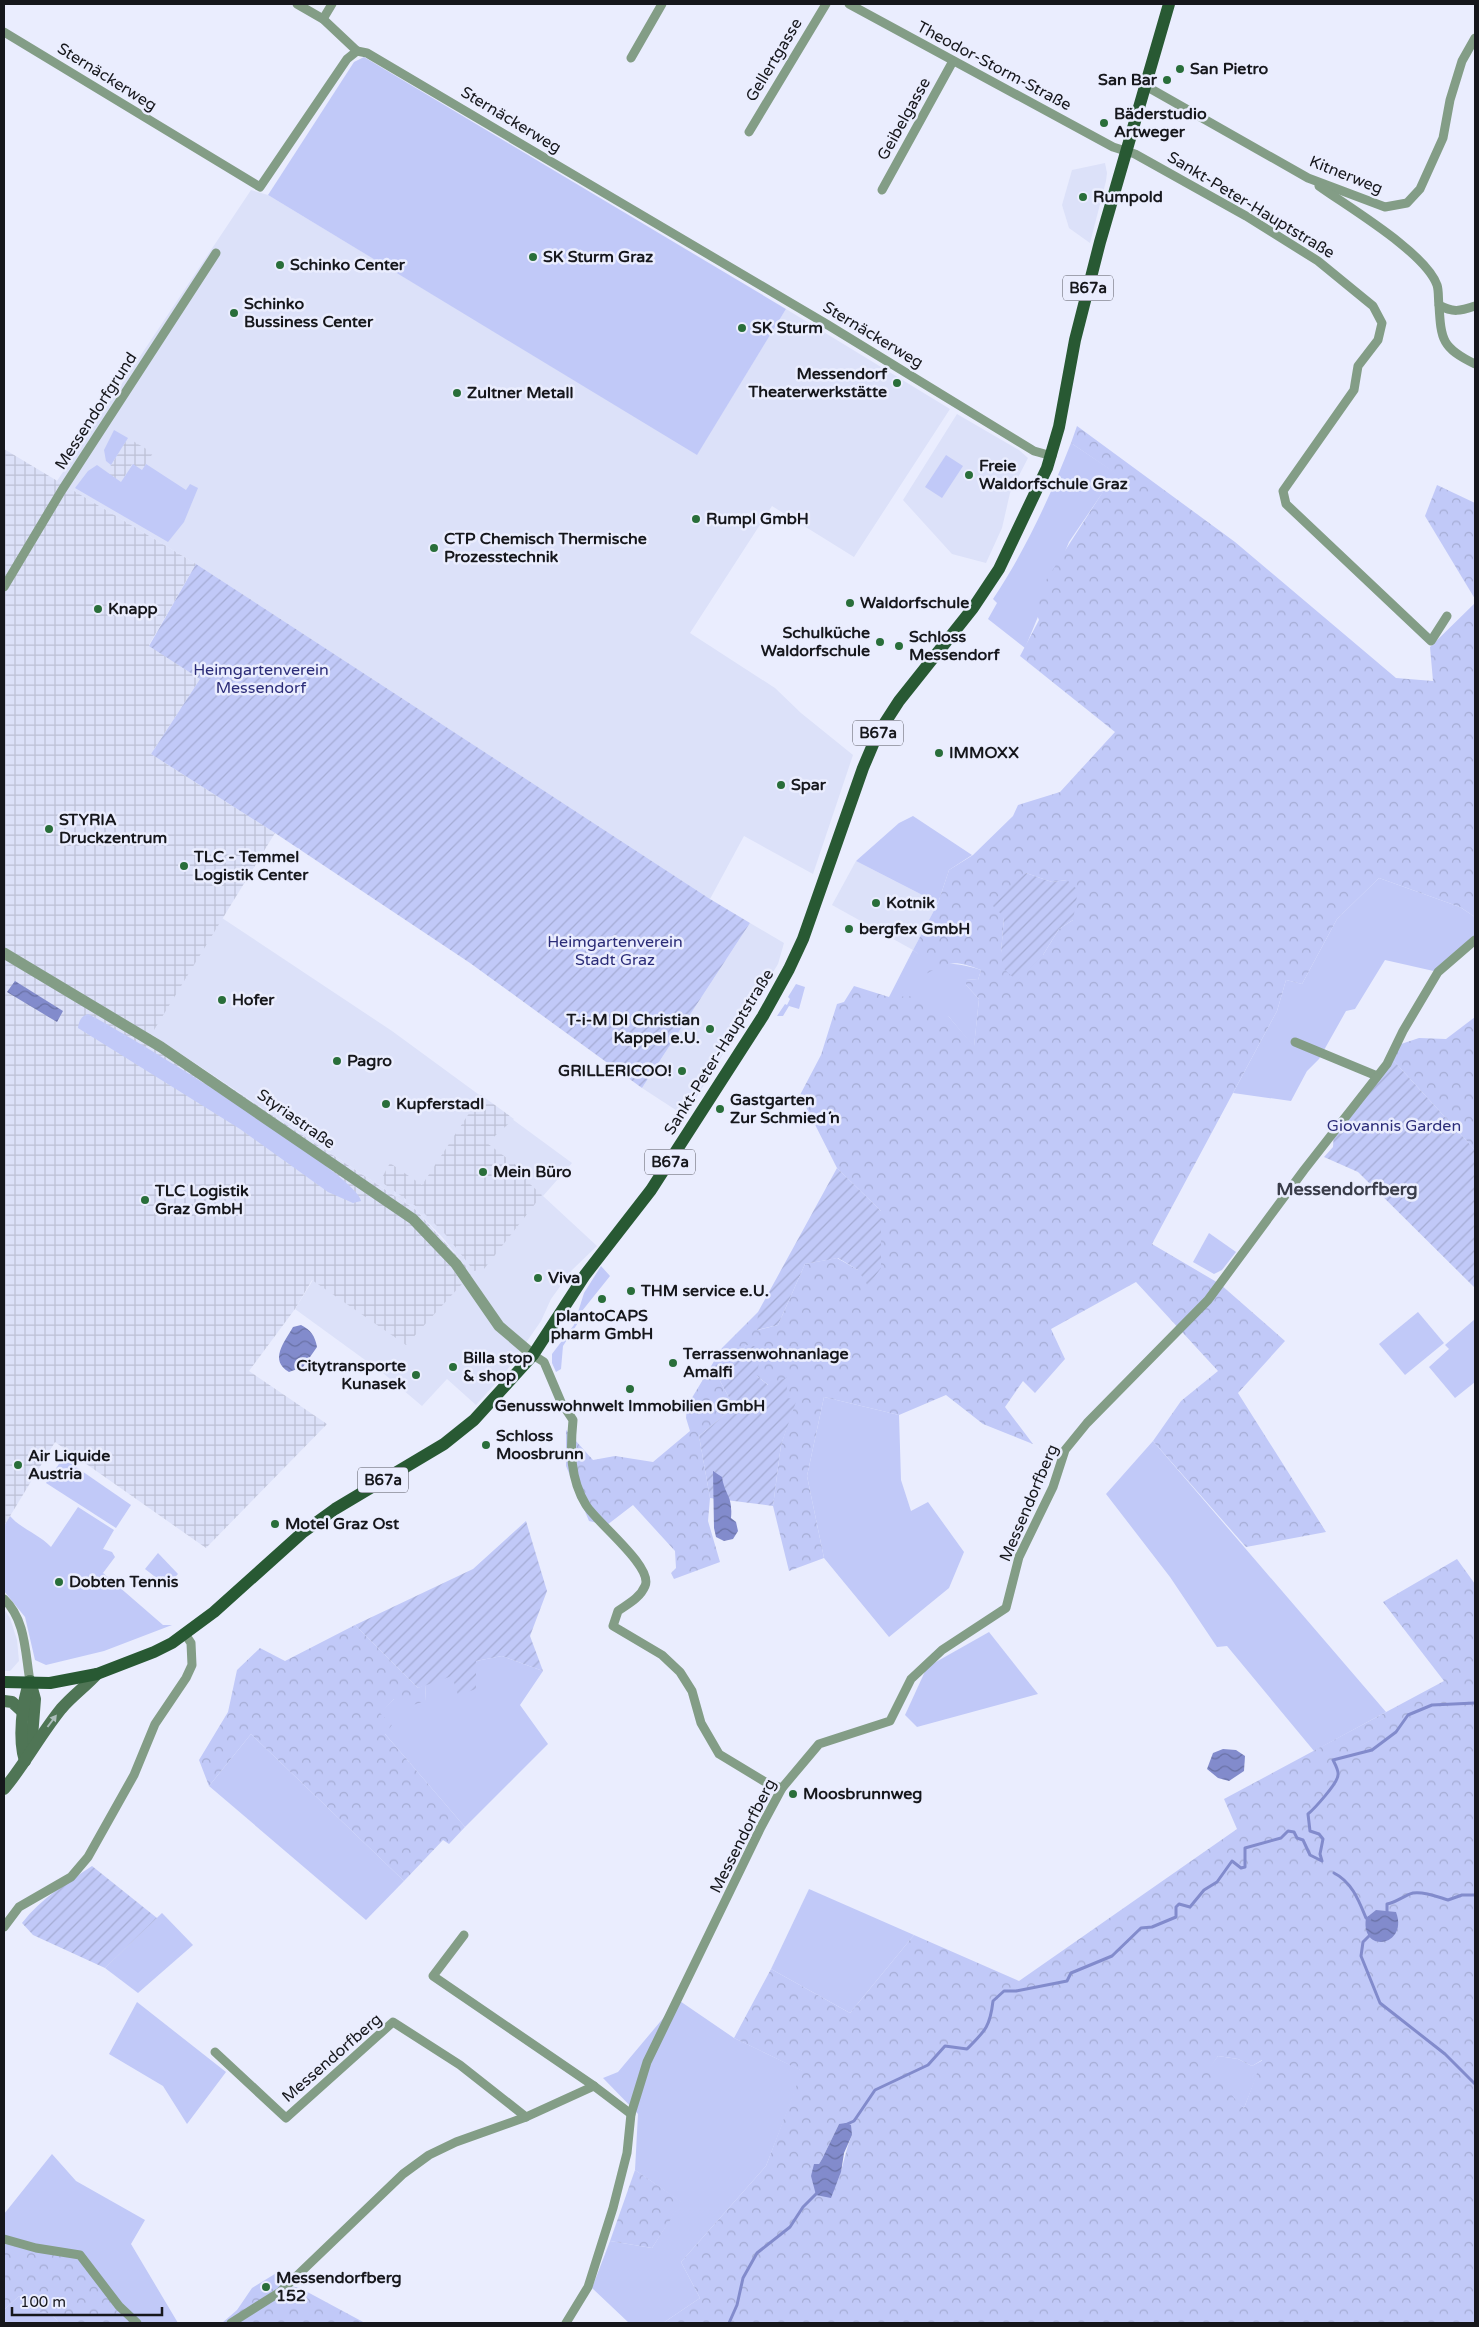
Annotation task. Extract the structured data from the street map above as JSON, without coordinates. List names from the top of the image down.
{
  "streets": {
    "main road": ["Sankt-Peter-Hauptstraße", "B67a"],
    "street": [
      "Gellertgasse",
      "Theodor-Storm-Straße",
      "Sternäckerweg",
      "Geibelgasse",
      "Kitnerweg",
      "Messendorfgrund",
      "Styriastraße",
      "Messendorfberg"
    ]
  },
  "crossings": [
    ["Theodor-Storm-Straße", "Geibelgasse"],
    ["Theodor-Storm-Straße", "Sankt-Peter-Hauptstraße"],
    ["Sternäckerweg", "Sankt-Peter-Hauptstraße"],
    ["Kitnerweg", "Sankt-Peter-Hauptstraße"],
    ["Sankt-Peter-Hauptstraße", "B67a"],
    ["Sankt-Peter-Hauptstraße", "Styriastraße"]
  ],
  "districts": ["Messendorfberg"],
  "parks": ["Heimgartenverein Messendorf", "Heimgartenverein Stadt Graz", "Giovannis Garden"],
  "places": [
    "San Pietro",
    "San Bar",
    "Bäderstudio Artweger",
    "Rumpold",
    "SK Sturm Graz",
    "Schinko Center",
    "Schinko Bussiness Center",
    "SK Sturm",
    "Messendorf Theaterwerkstätte",
    "Zultner Metall",
    "Freie Waldorfschule Graz",
    "Rumpl GmbH",
    "CTP Chemisch Thermische Prozesstechnik",
    "Waldorfschule",
    "Knapp",
    "Schulküche Waldorfschule",
    "Schloss Messendorf",
    "IMMOXX",
    "Spar",
    "STYRIA Druckzentrum",
    "TLC - Temmel Logistik Center",
    "Kotnik",
    "bergfex GmbH",
    "Hofer",
    "T-i-M DI Christian Kappel e.U.",
    "Pagro",
    "GRILLERICOO!",
    "Kupferstadl",
    "Gastgarten Zur Schmied´n",
    "Mein Büro",
    "TLC Logistik Graz GmbH",
    "Viva",
    "THM service e.U.",
    "plantoCAPS pharm GmbH",
    "Terrassenwohnanlage Amalfi",
    "Billa stop & shop",
    "Citytransporte Kunasek",
    "Genusswohnwelt Immobilien GmbH",
    "Schloss Moosbrunn",
    "Air Liquide Austria",
    "Motel Graz Ost",
    "Dobten Tennis",
    "Moosbrunnweg",
    "Messendorfberg 152"
  ],
  "scale_bar": "100 m"
}
